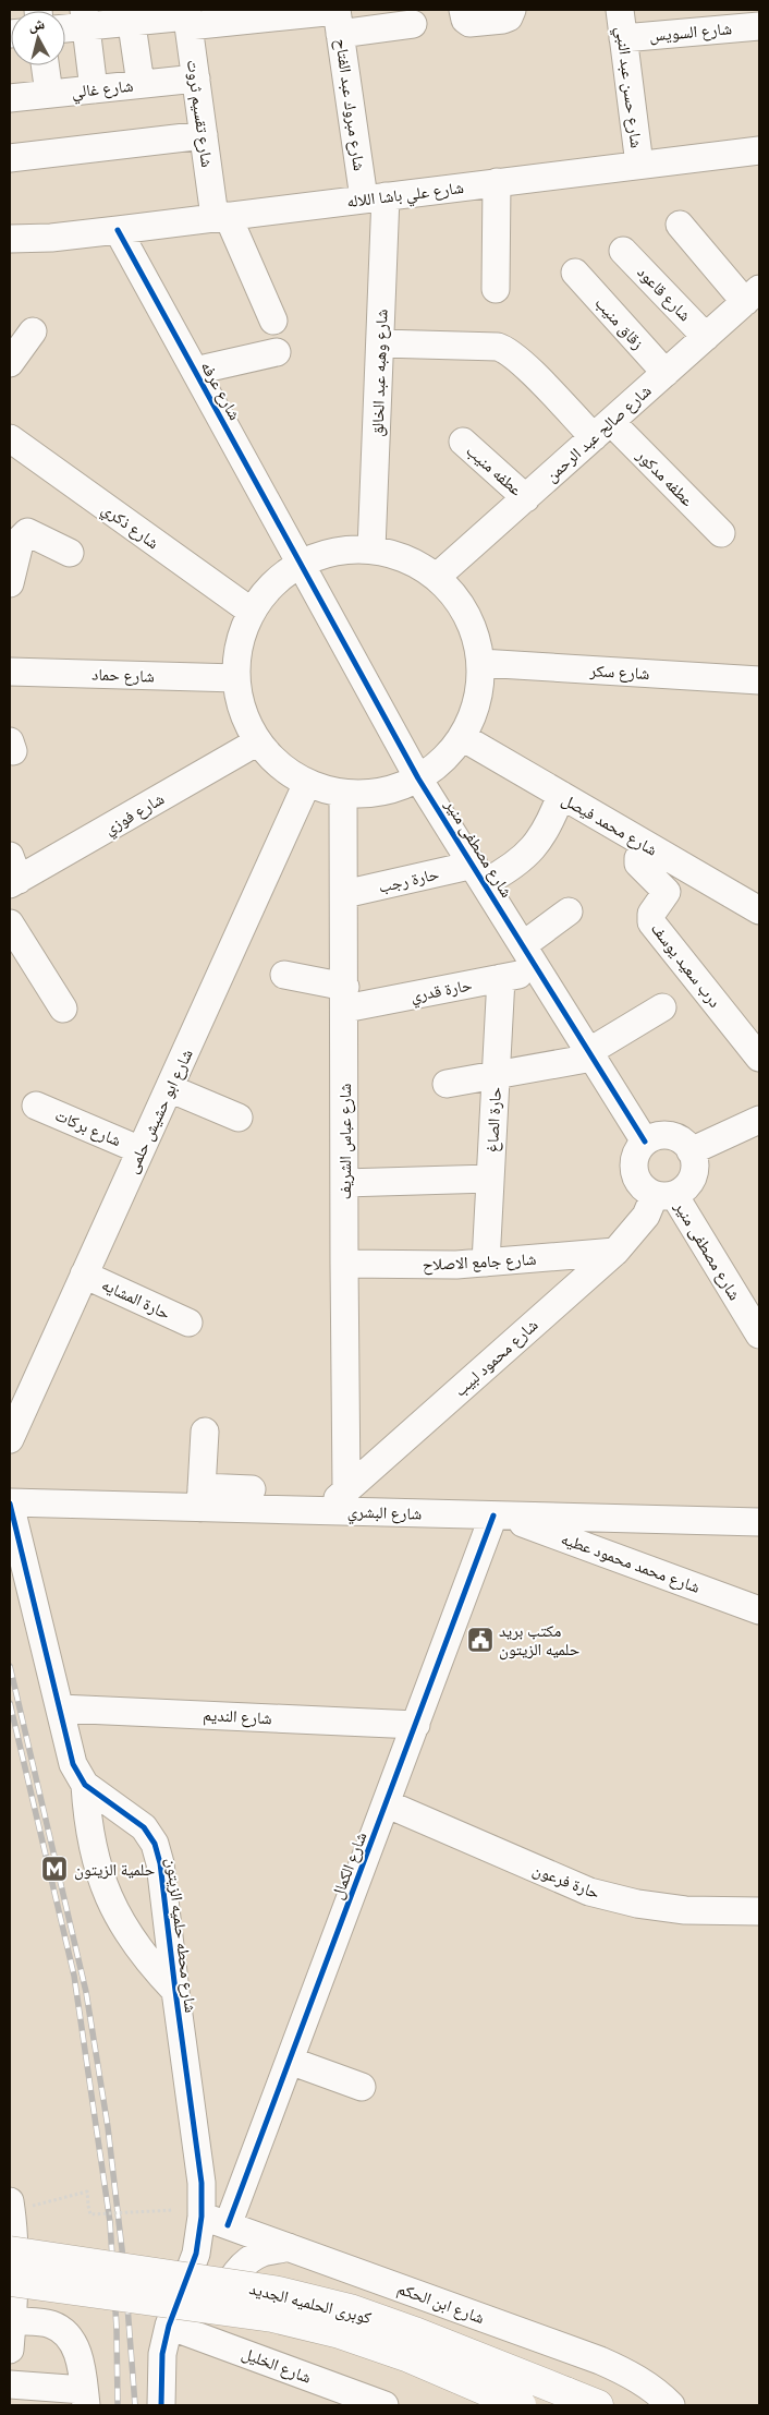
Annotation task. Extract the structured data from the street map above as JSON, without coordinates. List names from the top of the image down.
{
  "streets": {
    "main road": ["كوبرى الحلميه الجديد"],
    "street": [
      "شارع السويس",
      "شارع حسن عبد النبي",
      "شارع غالي",
      "شارع مبروك عبد الفتاح",
      "شارع تقسيم ثروت",
      "شارع علي باشا اللاله",
      "شارع قاعود",
      "زقاق منيب",
      "شارع وهبه عبد الخالق",
      "شارع عرفه",
      "شارع صالح عبد الرحمن",
      "عطفه منيب",
      "عطفه مدكور",
      "شارع ذكري",
      "شارع سكر",
      "شارع حماد",
      "شارع فوزي",
      "شارع محمد فيصل",
      "شارع مصطفى منير",
      "حارة رجب",
      "درب سعيد يوسف",
      "حارة قدري",
      "شارع ابو حشيش حلمى",
      "حارة الصاغ",
      "شارع بركات",
      "شارع عباس الشريف",
      "شارع جامع الاصلاح",
      "حارة المشايه",
      "شارع محمود لبيب",
      "شارع البشري",
      "شارع محمد محمود عطيه",
      "شارع النديم",
      "شارع الكمال",
      "حارة فرعون",
      "شارع محطه حلميه الزيتون",
      "شارع ابن الحكم",
      "شارع الخليل"
    ]
  },
  "crossings": [
    ["شارع السويس", "شارع حسن عبد النبي"],
    ["شارع حسن عبد النبي", "شارع علي باشا اللاله"],
    ["شارع غالي", "شارع تقسيم ثروت"],
    ["شارع مبروك عبد الفتاح", "شارع علي باشا اللاله"],
    ["شارع مبروك عبد الفتاح", "شارع وهبه عبد الخالق"],
    ["شارع تقسيم ثروت", "شارع علي باشا اللاله"],
    ["شارع علي باشا اللاله", "شارع وهبه عبد الخالق"],
    ["شارع علي باشا اللاله", "شارع عرفه"],
    ["شارع قاعود", "شارع صالح عبد الرحمن"],
    ["زقاق منيب", "شارع صالح عبد الرحمن"],
    ["شارع وهبه عبد الخالق", "عطفه مدكور"],
    ["شارع عرفه", "شارع مصطفى منير"],
    ["شارع صالح عبد الرحمن", "عطفه منيب"],
    ["شارع صالح عبد الرحمن", "عطفه مدكور"],
    ["شارع محمد فيصل", "حارة رجب"],
    ["شارع محمد فيصل", "درب سعيد يوسف"],
    ["شارع مصطفى منير", "حارة رجب"],
    ["شارع مصطفى منير", "حارة قدري"],
    ["شارع مصطفى منير", "شارع محمود لبيب"],
    ["حارة رجب", "شارع عباس الشريف"],
    ["حارة قدري", "حارة الصاغ"],
    ["حارة قدري", "شارع عباس الشريف"],
    ["شارع ابو حشيش حلمى", "شارع بركات"],
    ["شارع ابو حشيش حلمى", "حارة المشايه"],
    ["حارة الصاغ", "شارع جامع الاصلاح"],
    ["شارع عباس الشريف", "شارع جامع الاصلاح"],
    ["شارع عباس الشريف", "شارع محمود لبيب"],
    ["شارع جامع الاصلاح", "شارع محمود لبيب"],
    ["شارع محمود لبيب", "شارع البشري"],
    ["شارع البشري", "شارع محمد محمود عطيه"],
    ["شارع البشري", "شارع الكمال"],
    ["شارع البشري", "شارع محطه حلميه الزيتون"],
    ["شارع محمد محمود عطيه", "شارع الكمال"],
    ["شارع النديم", "شارع الكمال"],
    ["شارع النديم", "شارع محطه حلميه الزيتون"],
    ["شارع الكمال", "حارة فرعون"],
    ["شارع الكمال", "شارع ابن الحكم"],
    ["شارع محطه حلميه الزيتون", "شارع ابن الحكم"],
    ["شارع محطه حلميه الزيتون", "شارع الخليل"]
  ],
  "places": {
    "public building": ["مكتب بريد حلميه الزيتون"],
    "metro station": ["حلمية الزيتون"]
  },
  "north": "top"
}
